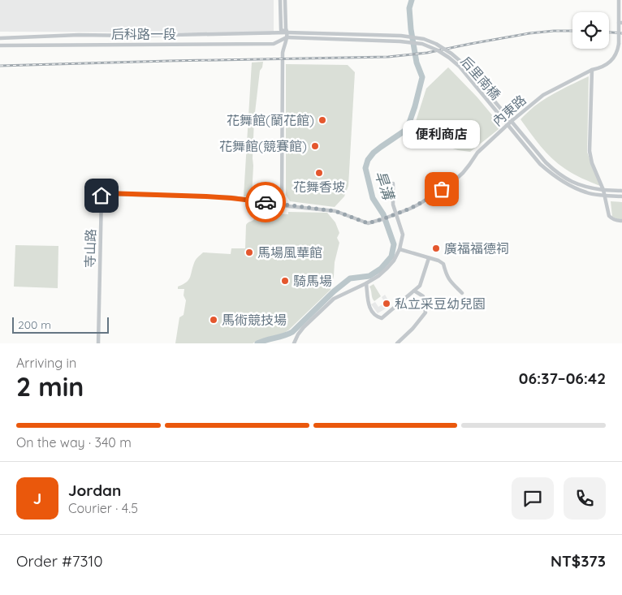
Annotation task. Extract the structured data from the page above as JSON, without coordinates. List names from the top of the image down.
{
  "streets": {
    "street": [
      "后科路一段",
      "后里南橋",
      "內東路",
      "寺山路"
    ]
  },
  "crossings": [
    ["后科路一段", "后里南橋"],
    ["內東路", "寺山路"]
  ],
  "water": ["旱溝"],
  "places": [
    "花舞館(蘭花館)",
    "花舞館(競賽館)",
    "花舞香坡",
    "便利商店",
    "廣福福德祠",
    "馬場風華館",
    "騎馬場",
    "私立采豆幼兒園",
    "馬術競技場"
  ],
  "scale_bar": "200 m",
  "page": {
    "bubble": "便利商店",
    "scale": "200 m",
    "heading": ["2 min", "Arriving in", "06:37–06:42"],
    "panel": [
      "Jordan",
      "Courier · 4.5",
      "Order #7310",
      "NT$373"
    ],
    "bar": "On the way · 340 m",
    "round": "J"
  }
}
